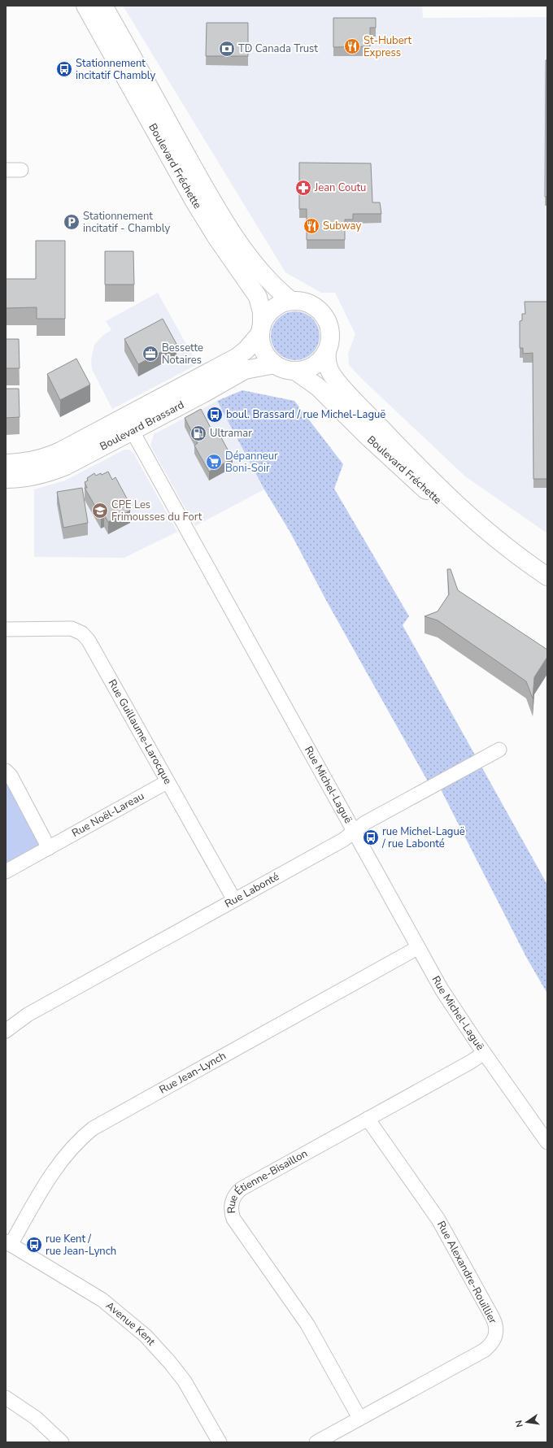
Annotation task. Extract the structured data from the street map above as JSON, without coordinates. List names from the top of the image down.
{
  "streets": {
    "main road": ["Boulevard Fréchette", "Boulevard Brassard"],
    "street": [
      "Rue Guillaume-Larocque",
      "Rue Michel-Laguë",
      "Rue Noël-Lareau",
      "Rue Labonté",
      "Rue Jean-Lynch",
      "Rue Étienne-Bisaillon",
      "Rue Alexandre-Rouillier",
      "Avenue Kent"
    ]
  },
  "crossings": [
    ["Boulevard Fréchette", "Boulevard Brassard"],
    ["Boulevard Brassard", "Rue Michel-Laguë"],
    ["Rue Guillaume-Larocque", "Rue Noël-Lareau"],
    ["Rue Guillaume-Larocque", "Rue Labonté"],
    ["Rue Michel-Laguë", "Rue Labonté"],
    ["Rue Michel-Laguë", "Rue Jean-Lynch"],
    ["Rue Michel-Laguë", "Rue Étienne-Bisaillon"],
    ["Rue Jean-Lynch", "Avenue Kent"],
    ["Rue Étienne-Bisaillon", "Rue Alexandre-Rouillier"]
  ],
  "places": {
    "restaurant": ["St-Hubert Express", "Subway"],
    "bank": ["TD Canada Trust"],
    "bus stop": [
      "Stationnement incitatif Chambly",
      "boul. Brassard / rue Michel-Laguë",
      "rue Michel-Laguë / rue Labonté",
      "rue Kent / rue Jean-Lynch"
    ],
    "pharmacy": ["Jean Coutu"],
    "parking": ["Stationnement incitatif - Chambly"],
    "office": ["Bessette Notaires"],
    "fuel station": ["Ultramar"],
    "supermarket": ["Dépanneur Boni-Soir"],
    "school or university": ["CPE Les Frimousses du Fort"]
  },
  "north": "left"
}
